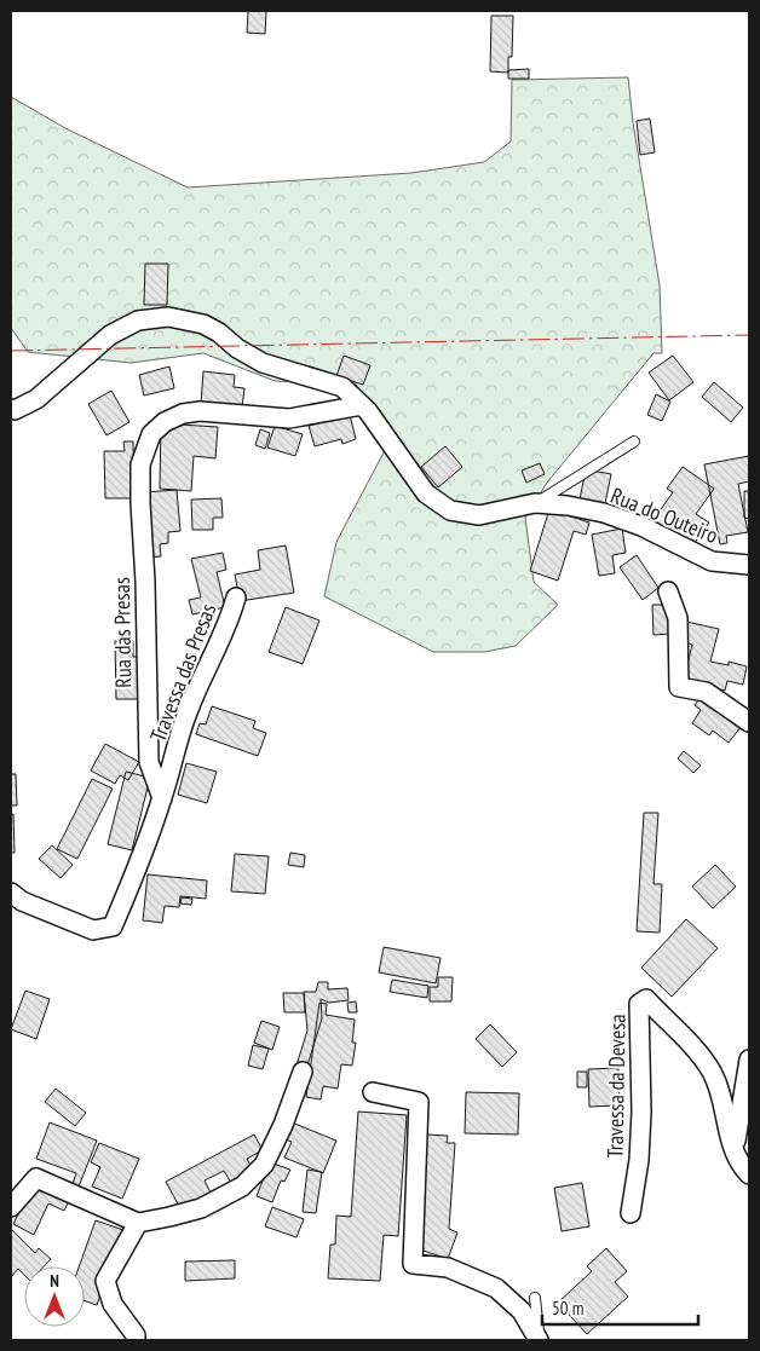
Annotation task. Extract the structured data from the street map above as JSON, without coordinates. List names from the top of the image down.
{
  "streets": {
    "street": [
      "Rua do Outeiro",
      "Rua das Presas",
      "Travessa das Presas",
      "Travessa da Devesa"
    ]
  },
  "crossings": [
    ["Rua do Outeiro", "Rua das Presas"],
    ["Rua das Presas", "Travessa das Presas"]
  ],
  "scale_bar": "50 m",
  "north": "top"
}
